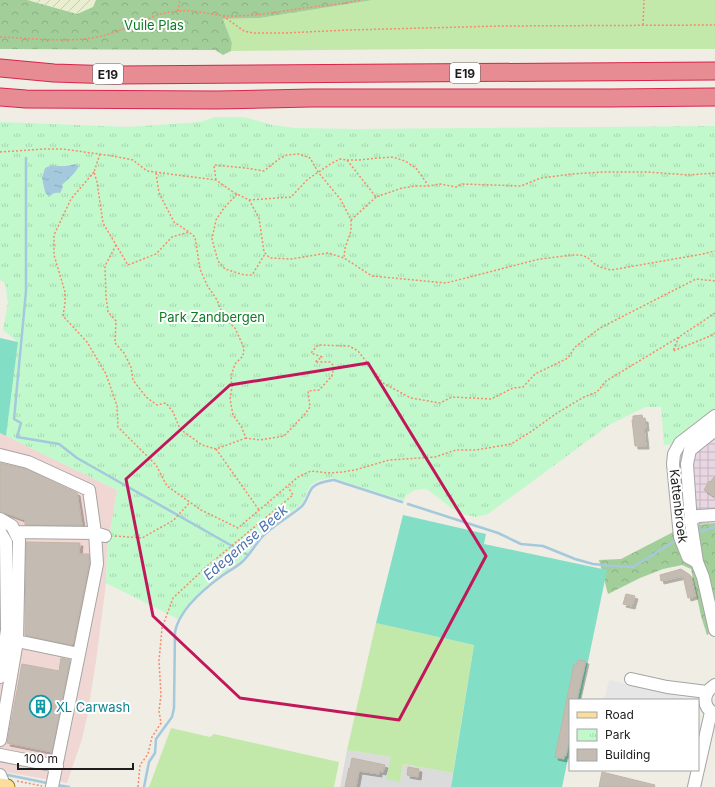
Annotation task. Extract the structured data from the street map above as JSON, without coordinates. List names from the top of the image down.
{
  "streets": {
    "highway": ["E19"],
    "street": ["Kattenbroek"]
  },
  "water": ["Edegemse Beek"],
  "parks": ["Vuile Plas", "Park Zandbergen"],
  "places": {
    "building": ["XL Carwash"]
  },
  "legend": ["Road", "Park", "Building"],
  "scale_bar": "100 m"
}
